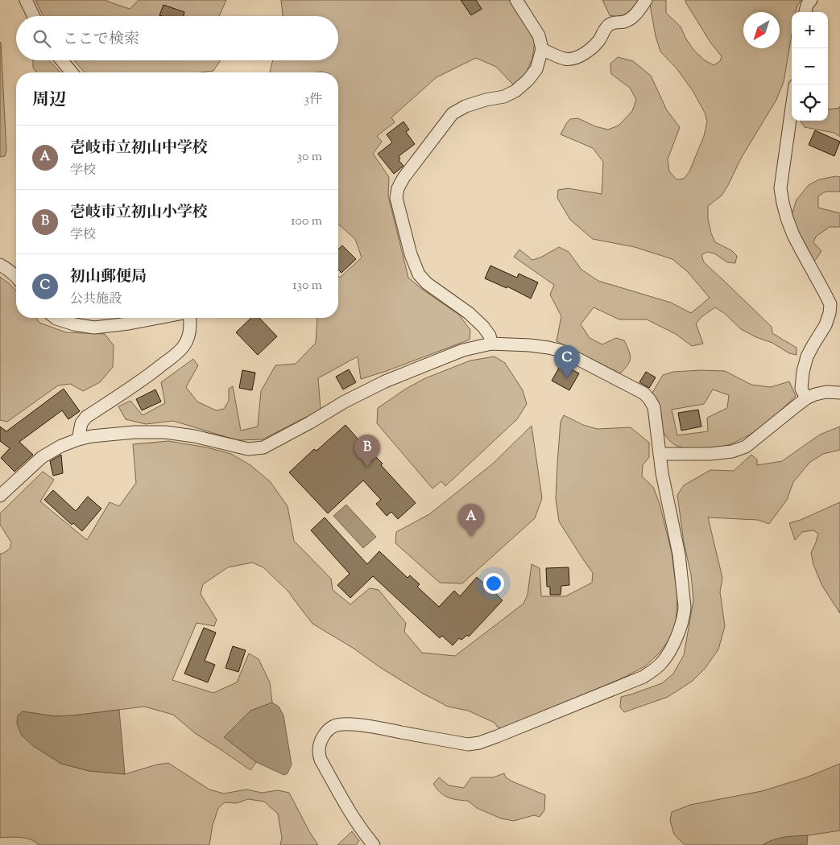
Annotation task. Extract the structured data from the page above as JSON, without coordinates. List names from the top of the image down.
{
  "north": "bottom left",
  "page": {
    "map_buttons": ["+", "−"],
    "search": "ここで検索",
    "heading": ["周辺", "3件"],
    "list": [
      {
        "mark": "A",
        "name": "壱岐市立初山中学校",
        "note": "学校",
        "value": "30 m"
      },
      {
        "mark": "B",
        "name": "壱岐市立初山小学校",
        "note": "学校",
        "value": "100 m"
      },
      {
        "mark": "C",
        "name": "初山郵便局",
        "note": "公共施設",
        "value": "130 m"
      }
    ],
    "pins": ["C", "B", "A"]
  }
}
